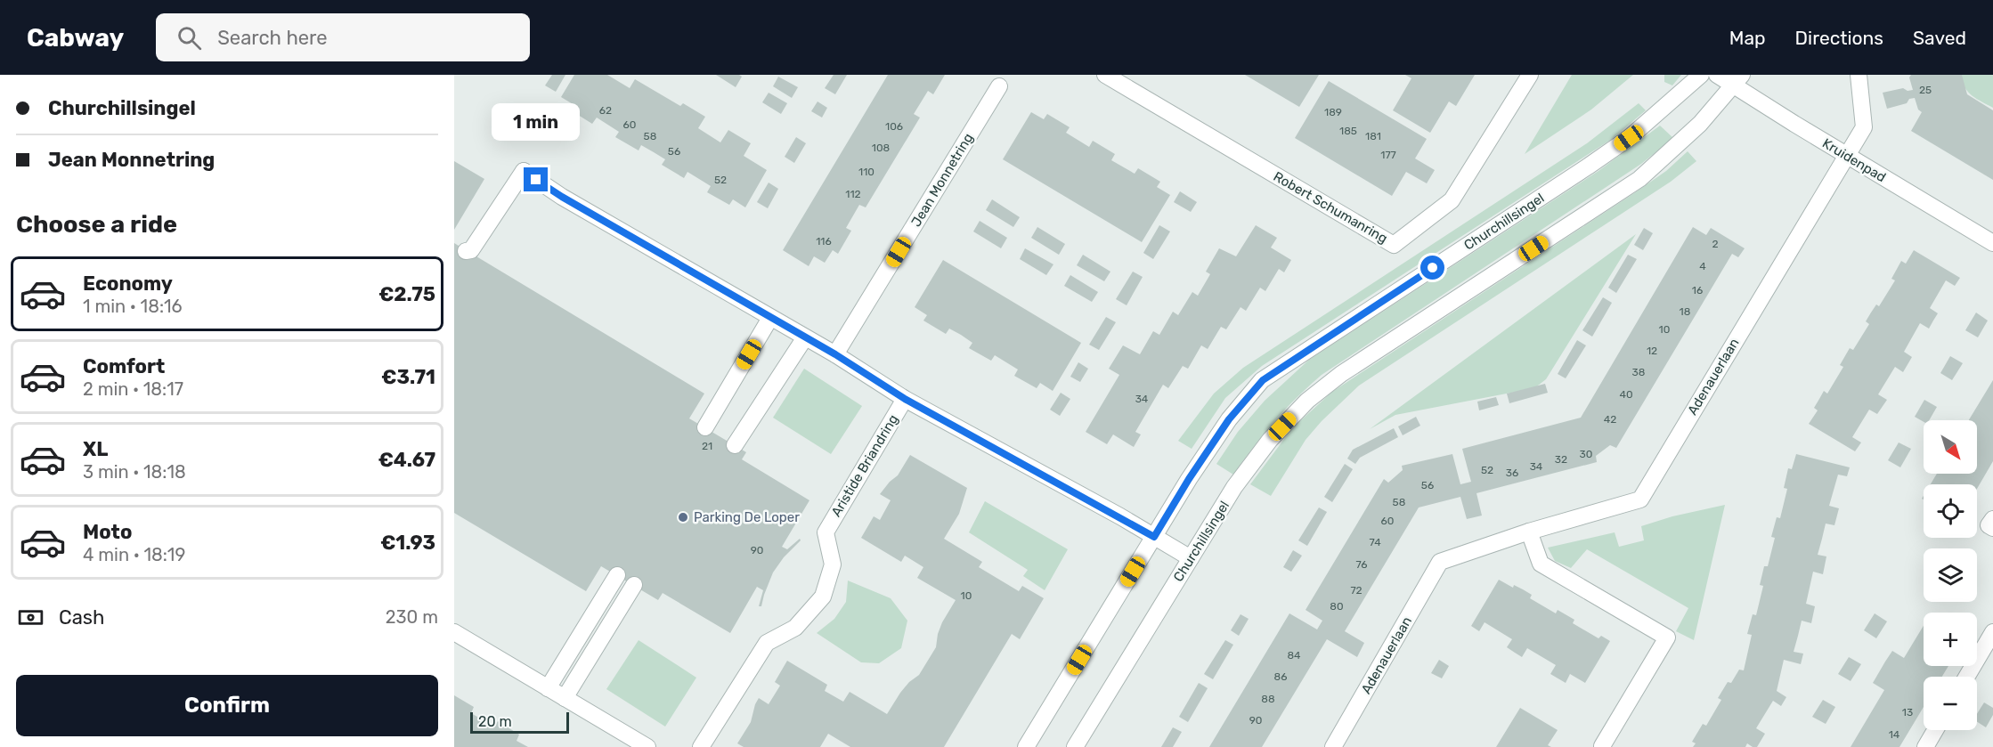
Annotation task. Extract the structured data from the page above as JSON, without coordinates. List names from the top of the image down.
{
  "streets": {
    "street": [
      "Kruidenpad",
      "Jean Monnetring",
      "Robert Schumanring",
      "Churchillsingel",
      "Adenauerlaan",
      "Aristide Briandring"
    ]
  },
  "crossings": [
    ["Kruidenpad", "Churchillsingel"],
    ["Kruidenpad", "Adenauerlaan"],
    ["Churchillsingel", "Aristide Briandring"]
  ],
  "places": ["Parking De Loper"],
  "house_numbers": [
    "25",
    "62",
    "189",
    "60",
    "106",
    "185",
    "58",
    "181",
    "108",
    "56",
    "177",
    "110",
    "52",
    "112",
    "116",
    "2",
    "4",
    "16",
    "18",
    "10",
    "12",
    "38",
    "40",
    "34",
    "42",
    "21",
    "30",
    "32",
    "34",
    "52",
    "36",
    "56",
    "58",
    "60",
    "74",
    "90",
    "76",
    "72",
    "10",
    "80",
    "84",
    "86",
    "88",
    "13",
    "90",
    "14"
  ],
  "scale_bar": "20 m",
  "north": "bottom right",
  "page": {
    "header": "Cabway",
    "search": "Search here",
    "nav": ["Map", "Directions", "Saved"],
    "banner": ["Churchillsingel", "Jean Monnetring"],
    "bubble": "1 min",
    "heading": "Choose a ride",
    "list": [
      {
        "name": "Economy",
        "note": "1 min · 18:16",
        "value": "€2.75"
      },
      {
        "name": "Comfort",
        "note": "2 min · 18:17",
        "value": "€3.71"
      },
      {
        "name": "XL",
        "note": "3 min · 18:18",
        "value": "€4.67"
      },
      {
        "name": "Moto",
        "note": "4 min · 18:19",
        "value": "€1.93"
      }
    ],
    "map_buttons": ["+", "−"],
    "pay": ["Cash", "230 m"],
    "buttons": "Confirm",
    "scale": "20 m"
  }
}
